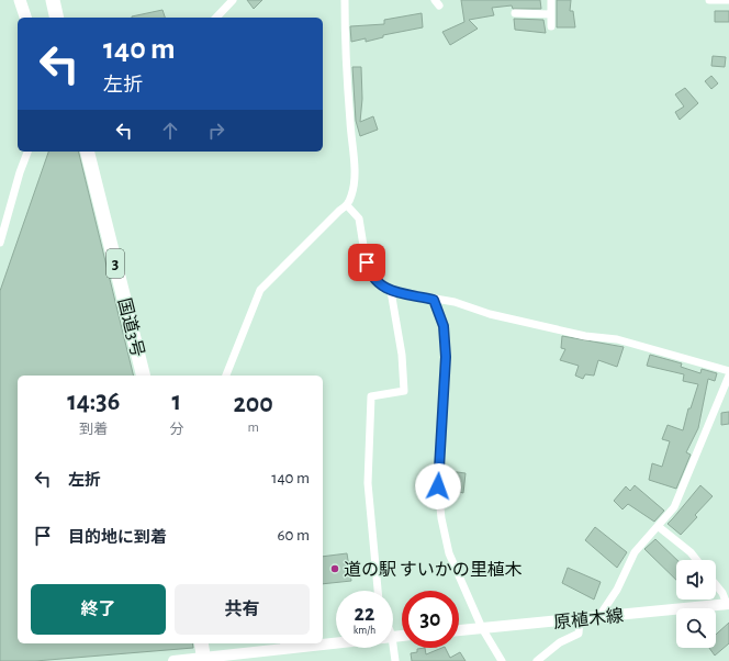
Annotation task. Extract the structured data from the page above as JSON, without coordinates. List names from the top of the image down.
{
  "streets": {
    "highway": ["3", "国道3号"],
    "main road": ["原植木線"]
  },
  "places": ["道の駅 すいかの里植木"],
  "page": {
    "turn": ["140 m", "左折"],
    "eta": [
      "14:36",
      "到着",
      "1",
      "分",
      "200",
      "m"
    ],
    "list": [
      {
        "name": "左折",
        "value": "140 m"
      },
      {
        "name": "目的地に到着",
        "value": "60 m"
      }
    ],
    "buttons": ["終了", "共有"],
    "speed": "22 km/h",
    "limit": "30"
  }
}
